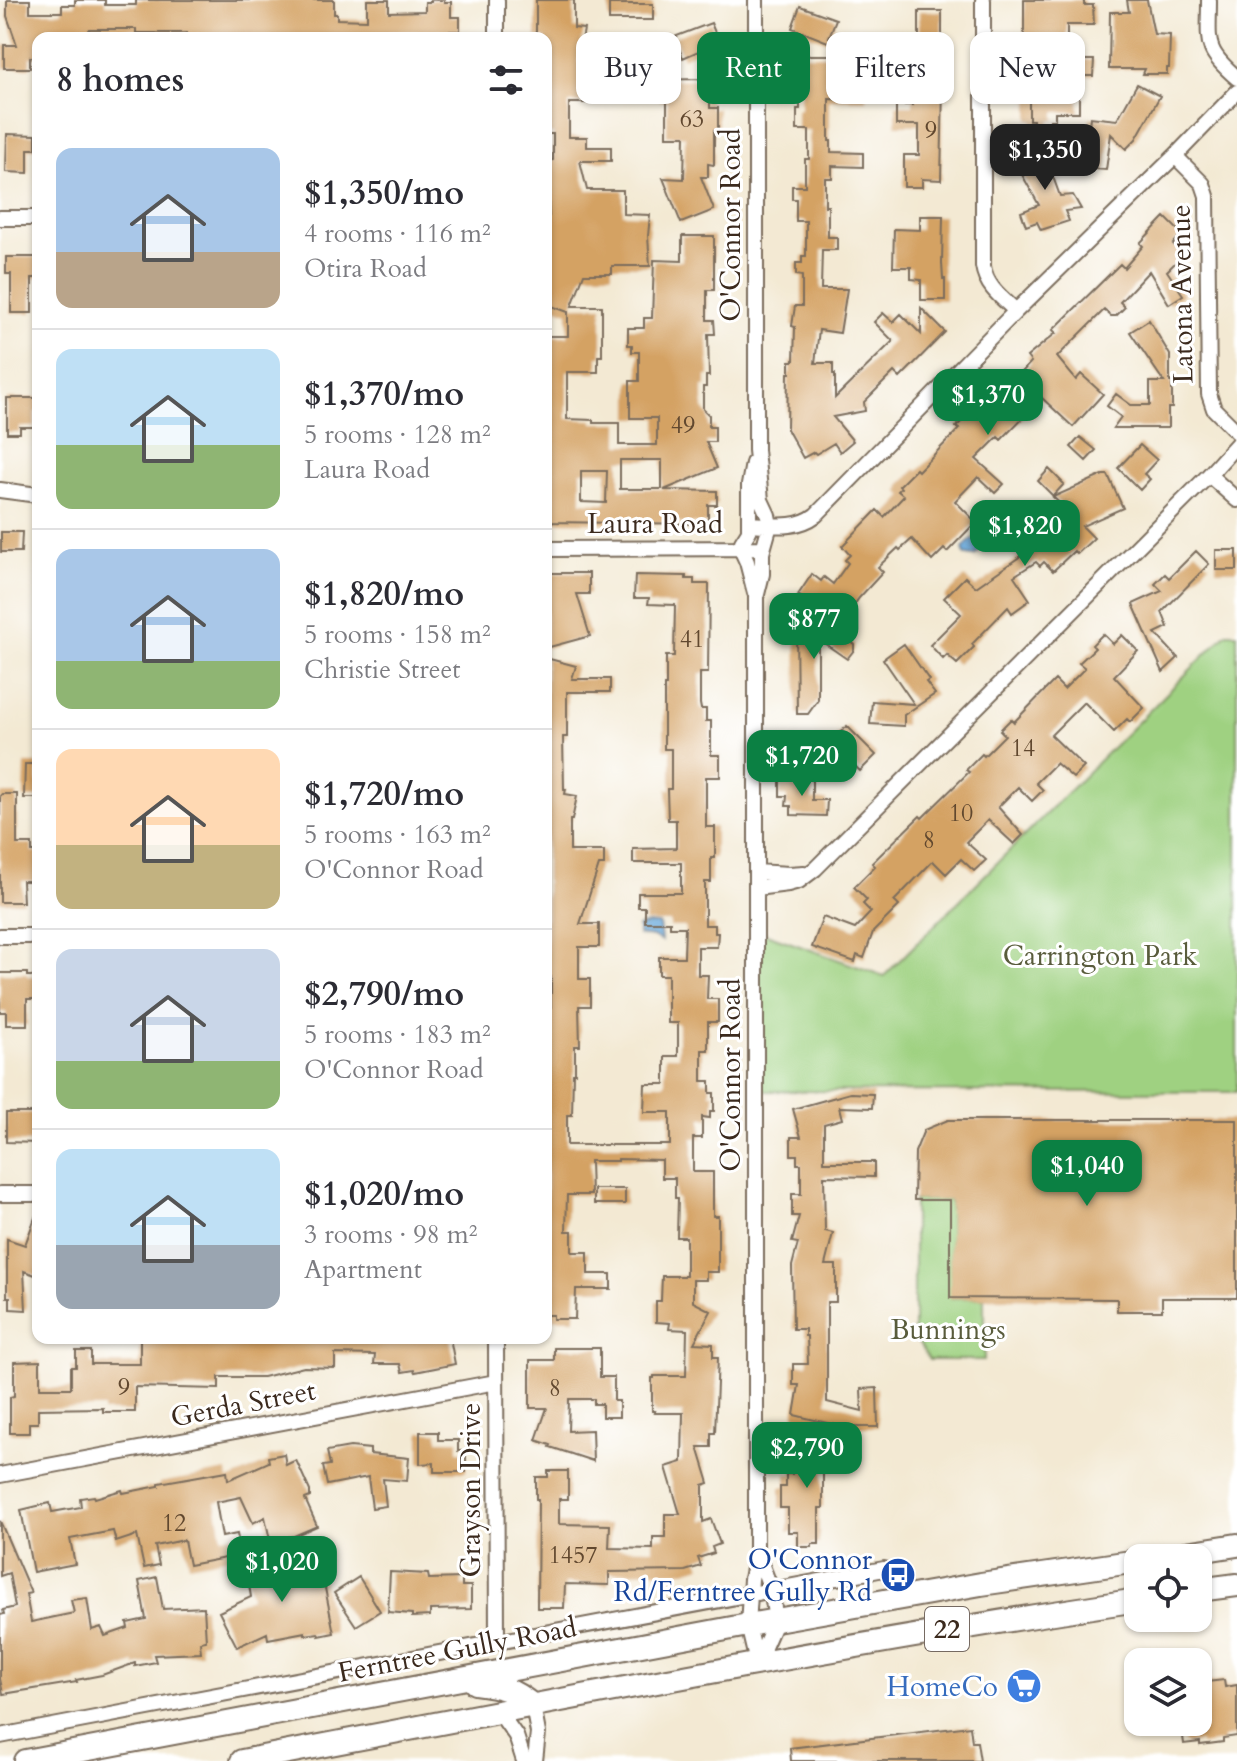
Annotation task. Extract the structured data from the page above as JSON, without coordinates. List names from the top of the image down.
{
  "streets": {
    "main road": ["22", "Ferntree Gully Road"],
    "street": [
      "O'Connor Road",
      "Latona Avenue",
      "Laura Road",
      "Gerda Street",
      "Grayson Drive"
    ]
  },
  "crossings": [
    ["O'Connor Road", "Laura Road"],
    ["O'Connor Road", "22"],
    ["O'Connor Road", "Ferntree Gully Road"],
    ["Latona Avenue", "Laura Road"],
    ["Gerda Street", "Grayson Drive"],
    ["Grayson Drive", "Ferntree Gully Road"]
  ],
  "parks": ["Carrington Park", "Bunnings"],
  "places": {
    "bus stop": ["O'Connor Rd/Ferntree Gully Rd"],
    "supermarket": ["HomeCo"]
  },
  "house_numbers": [
    "63",
    "9",
    "49",
    "41",
    "14",
    "10",
    "8",
    "9",
    "8",
    "12",
    "1457"
  ],
  "page": {
    "chip": [
      "Buy",
      "Rent",
      "Filters",
      "New"
    ],
    "heading": "8 homes",
    "price": [
      "$1,350",
      "$1,370",
      "$1,820",
      "$877",
      "$1,720",
      "$1,040",
      "$2,790",
      "$1,020"
    ],
    "list": [
      {
        "name": "$1,350/mo",
        "note": "4 rooms · 116 m² · Otira Road"
      },
      {
        "name": "$1,370/mo",
        "note": "5 rooms · 128 m² · Laura Road"
      },
      {
        "name": "$1,820/mo",
        "note": "5 rooms · 158 m² · Christie Street"
      },
      {
        "name": "$1,720/mo",
        "note": "5 rooms · 163 m² · O'Connor Road"
      },
      {
        "name": "$2,790/mo",
        "note": "5 rooms · 183 m² · O'Connor Road"
      },
      {
        "name": "$1,020/mo",
        "note": "3 rooms · 98 m² · Apartment"
      }
    ]
  }
}
